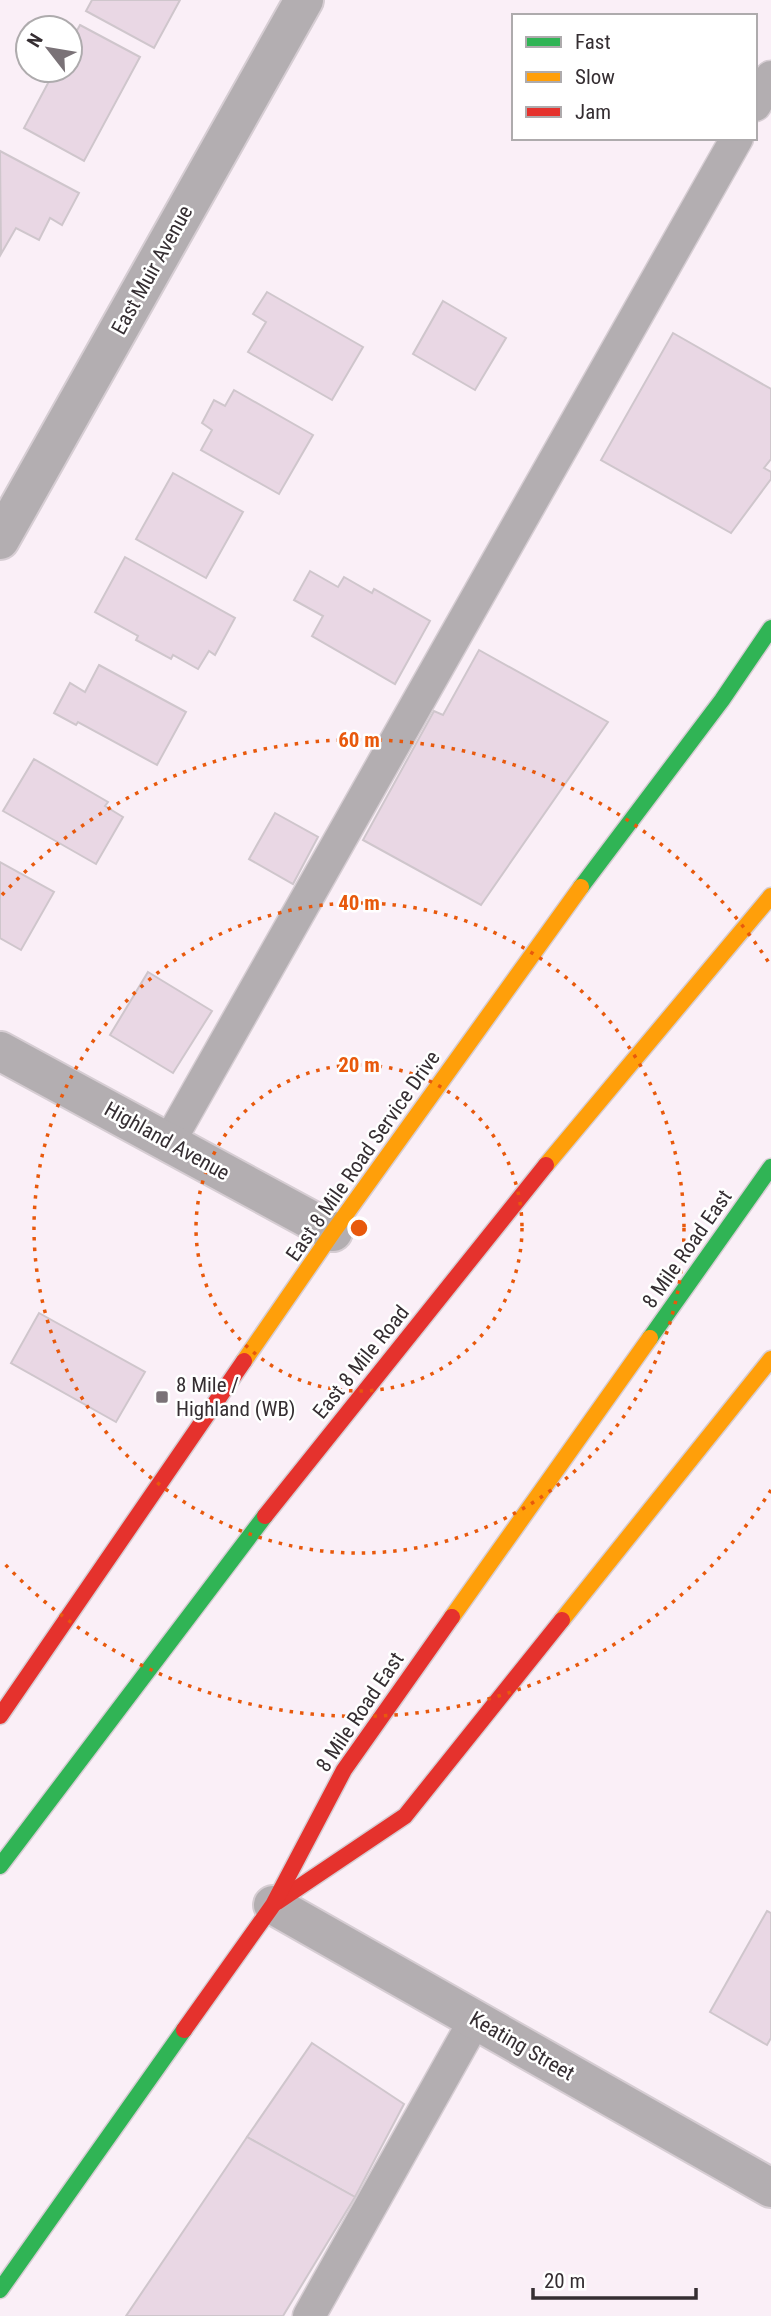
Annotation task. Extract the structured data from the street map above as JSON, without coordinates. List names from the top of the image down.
{
  "streets": {
    "highway": ["East 8 Mile Road Service Drive", "8 Mile Road East", "East 8 Mile Road"],
    "street": ["East Muir Avenue", "Highland Avenue", "Keating Street"]
  },
  "crossings": [
    ["Highland Avenue", "East 8 Mile Road Service Drive"],
    ["8 Mile Road East", "Keating Street"]
  ],
  "places": {
    "transit": ["8 Mile / Highland (WB)"]
  },
  "legend": ["Fast", "Slow", "Jam"],
  "scale_bar": "20 m",
  "north": "top left",
  "rings": ["60 m", "40 m", "20 m"]
}
